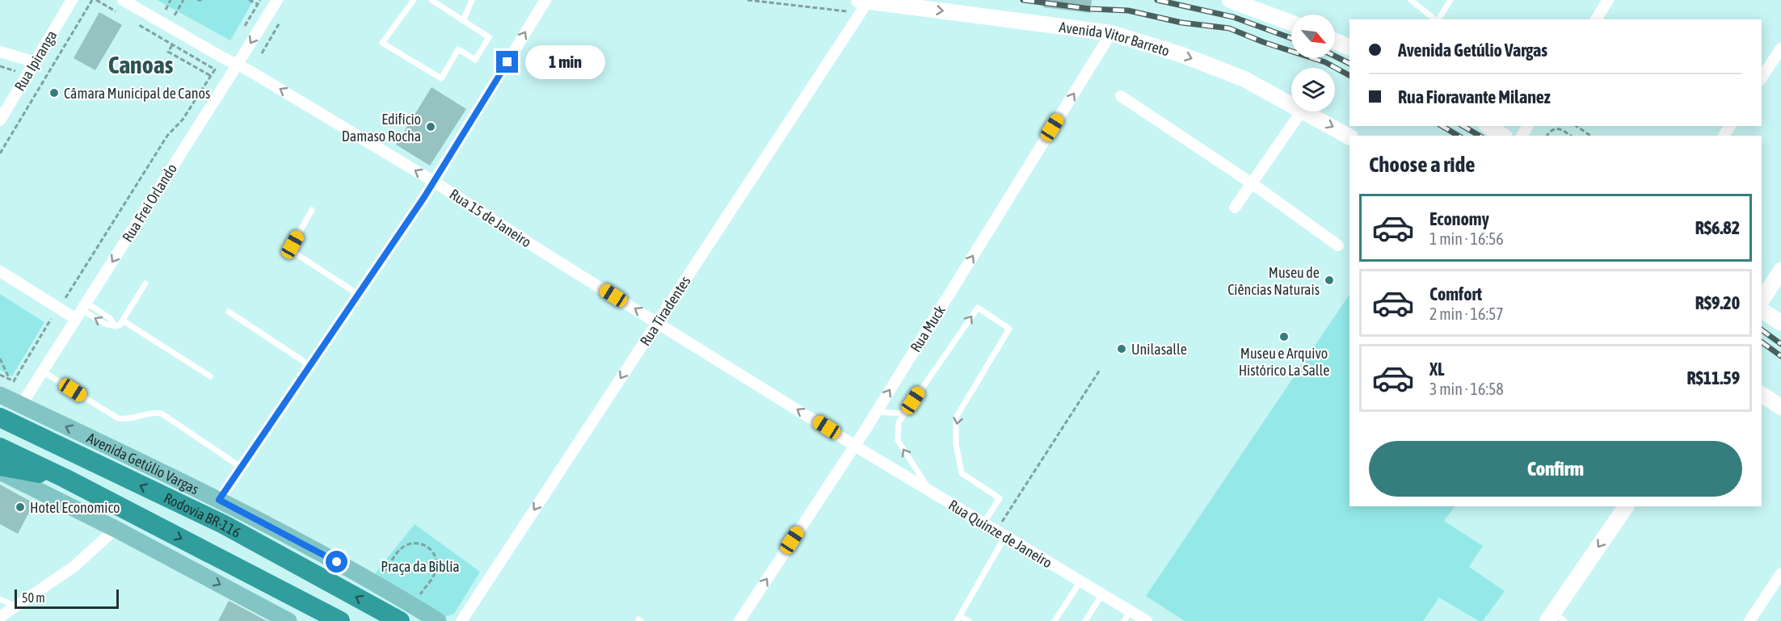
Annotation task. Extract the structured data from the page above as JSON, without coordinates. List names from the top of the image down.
{
  "streets": {
    "highway": ["Rodovia BR-116"],
    "main road": ["Avenida Vitor Barreto", "Avenida Getúlio Vargas"],
    "street": [
      "Rua Ipiranga",
      "Rua Frei Orlando",
      "Rua 15 de Janeiro",
      "Rua Tiradentes",
      "Rua Muck",
      "Rua Quinze de Janeiro"
    ]
  },
  "crossings": [
    ["Avenida Vitor Barreto", "Rua Tiradentes"],
    ["Avenida Vitor Barreto", "Rua Muck"],
    ["Rua Frei Orlando", "Rua 15 de Janeiro"],
    ["Rua Frei Orlando", "Avenida Getúlio Vargas"],
    ["Rua 15 de Janeiro", "Rua Tiradentes"],
    ["Rua 15 de Janeiro", "Rua Muck"],
    ["Rua 15 de Janeiro", "Rua Quinze de Janeiro"],
    ["Rua Muck", "Rua Quinze de Janeiro"]
  ],
  "one_way": [
    "Avenida Vitor Barreto",
    "Rua Frei Orlando",
    "Rua 15 de Janeiro",
    "Rua Tiradentes",
    "Rua Muck"
  ],
  "districts": ["Canoas"],
  "parks": ["Praça da Biblía"],
  "places": [
    "Câmara Municipal de Canos",
    "Edifício Damaso Rocha",
    "Museu de Ciências Naturais",
    "Museu e Arquivo Histórico La Salle",
    "Unilasalle",
    "Hotel Economico"
  ],
  "scale_bar": "50 m",
  "north": "bottom right",
  "page": {
    "banner": ["Avenida Getúlio Vargas", "Rua Fioravante Milanez"],
    "bubble": "1 min",
    "heading": "Choose a ride",
    "list": [
      {
        "name": "Economy",
        "note": "1 min · 16:56",
        "value": "R$6.82"
      },
      {
        "name": "Comfort",
        "note": "2 min · 16:57",
        "value": "R$9.20"
      },
      {
        "name": "XL",
        "note": "3 min · 16:58",
        "value": "R$11.59"
      }
    ],
    "buttons": "Confirm",
    "scale": "50 m"
  }
}
